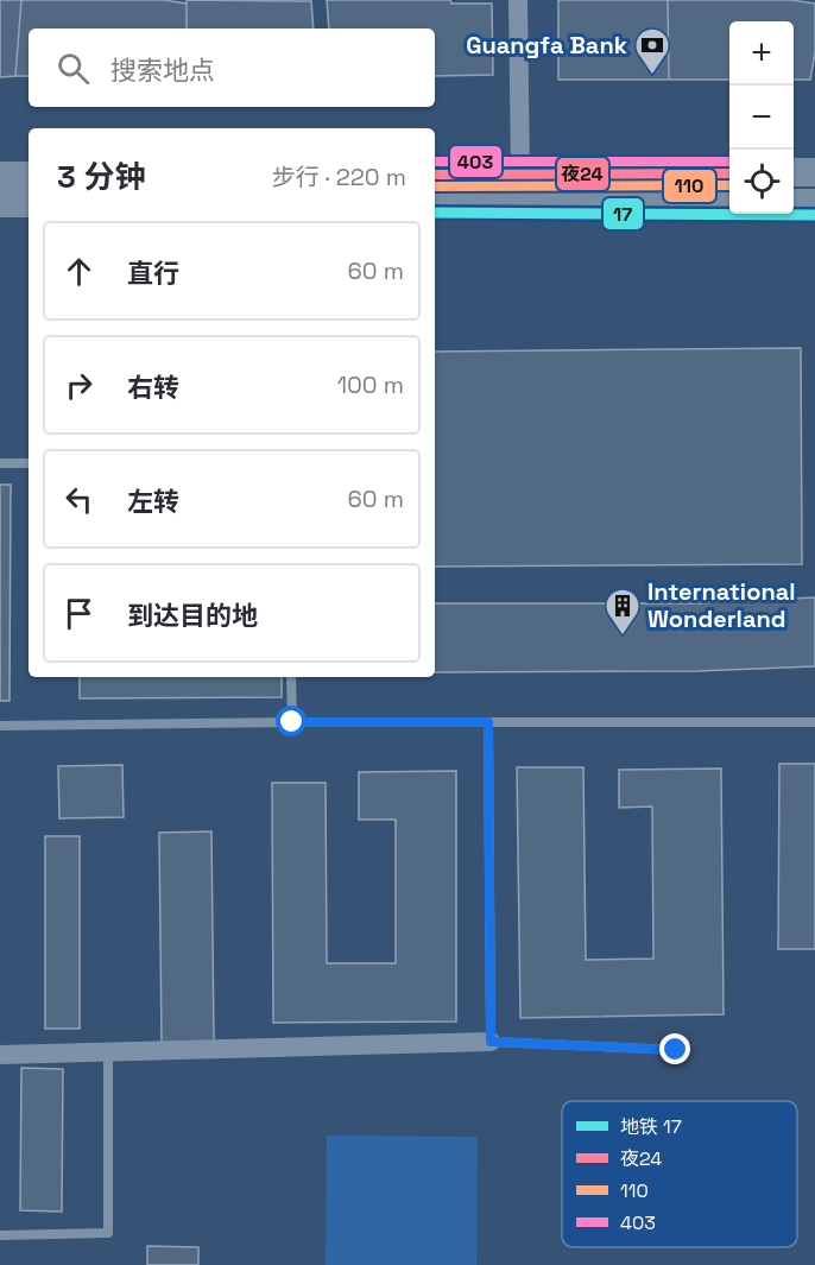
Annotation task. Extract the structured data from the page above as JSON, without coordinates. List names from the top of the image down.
{
  "places": {
    "bank": ["Guangfa Bank"],
    "building": ["International Wonderland"]
  },
  "lines": [
    "transit line 403",
    "transit line 夜24",
    "transit line 110",
    "metro line 17"
  ],
  "legend": [
    "地铁 17",
    "夜24",
    "110",
    "403"
  ],
  "page": {
    "map_buttons": ["+", "−"],
    "search": "搜索地点",
    "heading": ["3 分钟", "步行 · 220 m"],
    "list": [
      ["直行", "60 m"],
      ["右转", "100 m"],
      ["左转", "60 m"],
      "到达目的地"
    ]
  }
}
